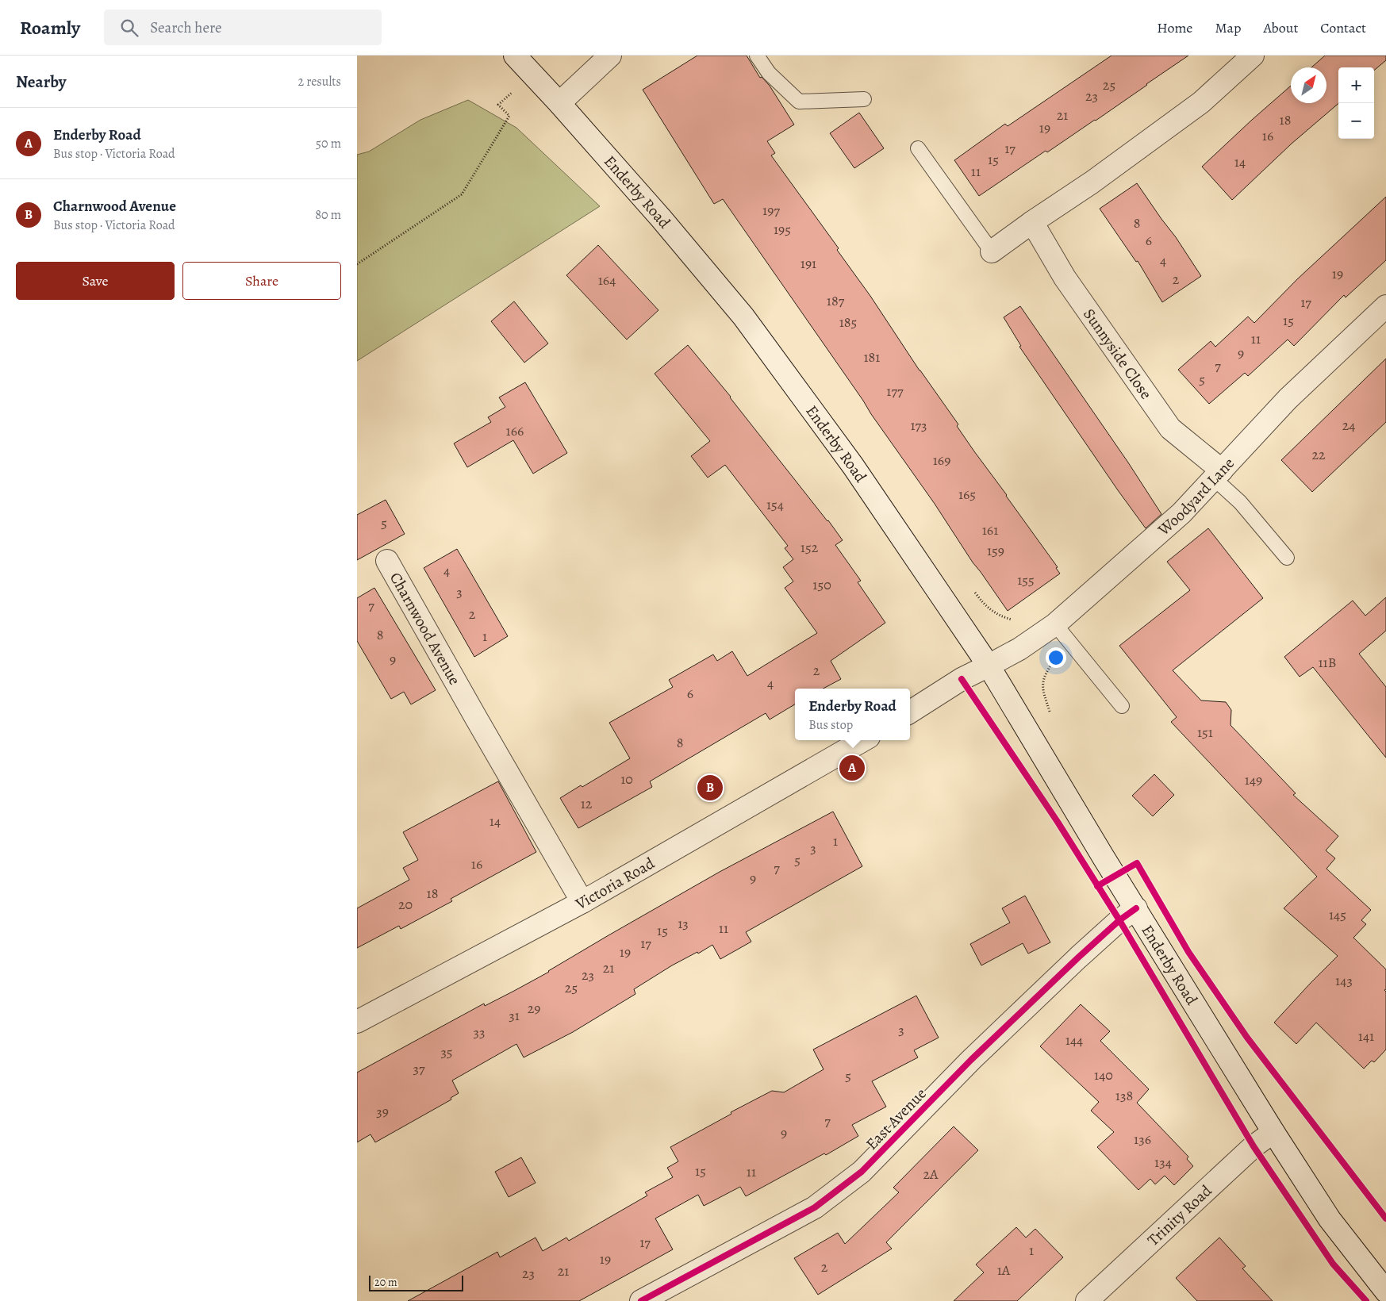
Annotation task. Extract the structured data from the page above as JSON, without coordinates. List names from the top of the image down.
{
  "streets": {
    "street": [
      "Enderby Road",
      "Sunnyside Close",
      "Woodyard Lane",
      "Charnwood Avenue",
      "Victoria Road",
      "East Avenue",
      "Trinity Road"
    ]
  },
  "crossings": [
    ["Enderby Road", "Woodyard Lane"],
    ["Enderby Road", "East Avenue"],
    ["Enderby Road", "Trinity Road"],
    ["Sunnyside Close", "Woodyard Lane"],
    ["Charnwood Avenue", "Victoria Road"]
  ],
  "house_numbers": [
    "25",
    "23",
    "21",
    "18",
    "19",
    "16",
    "17",
    "15",
    "14",
    "11",
    "197",
    "8",
    "195",
    "6",
    "4",
    "191",
    "19",
    "2",
    "164",
    "187",
    "17",
    "15",
    "185",
    "11",
    "9",
    "181",
    "7",
    "5",
    "177",
    "173",
    "24",
    "166",
    "22",
    "169",
    "165",
    "154",
    "5",
    "161",
    "152",
    "159",
    "4",
    "155",
    "150",
    "3",
    "7",
    "2",
    "8",
    "1",
    "9",
    "11B",
    "2",
    "4",
    "6",
    "151",
    "8",
    "10",
    "149",
    "12",
    "14",
    "1",
    "3",
    "5",
    "16",
    "7",
    "9",
    "18",
    "20",
    "145",
    "13",
    "11",
    "15",
    "17",
    "19",
    "21",
    "23",
    "143",
    "25",
    "29",
    "31",
    "3",
    "33",
    "141",
    "144",
    "35",
    "37",
    "140",
    "5",
    "138",
    "39",
    "7",
    "9",
    "136",
    "134",
    "15",
    "11",
    "2A",
    "17",
    "1",
    "19",
    "2",
    "1A",
    "21",
    "23"
  ],
  "scale_bar": "20 m",
  "north": "top right",
  "page": {
    "header": "Roamly",
    "search": "Search here",
    "nav": [
      "Home",
      "Map",
      "About",
      "Contact"
    ],
    "heading": ["Nearby", "2 results"],
    "map_buttons": ["+", "−"],
    "list": [
      {
        "mark": "A",
        "name": "Enderby Road",
        "note": "Bus stop · Victoria Road",
        "value": "50 m"
      },
      {
        "mark": "B",
        "name": "Charnwood Avenue",
        "note": "Bus stop · Victoria Road",
        "value": "80 m"
      }
    ],
    "buttons": ["Save", "Share"],
    "popup": ["Enderby Road", "Bus stop"],
    "pins": ["A", "B"],
    "scale": "20 m"
  }
}
